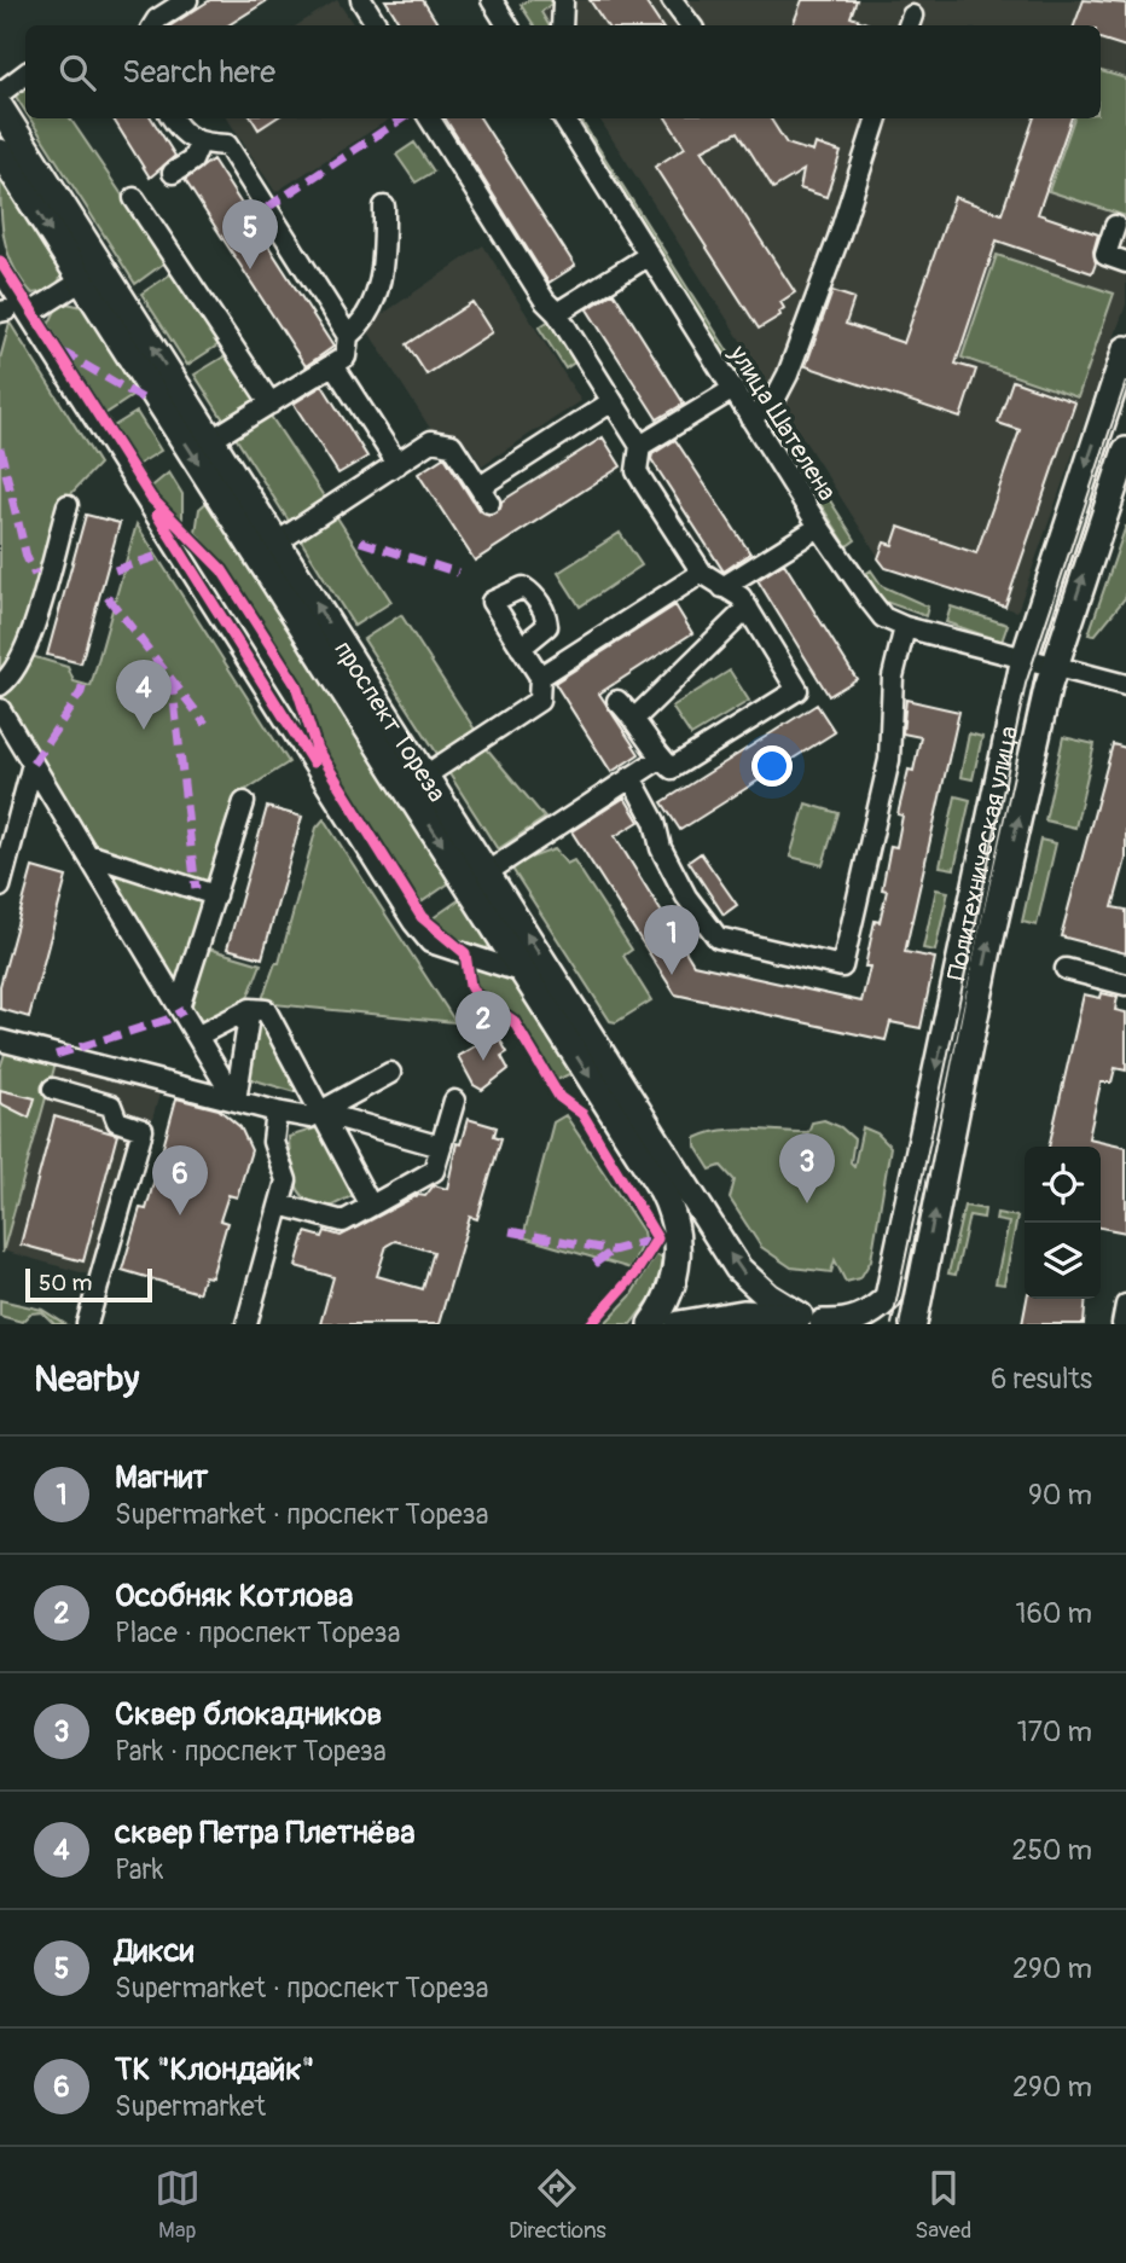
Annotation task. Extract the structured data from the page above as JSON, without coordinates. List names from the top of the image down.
{
  "streets": {
    "main road": ["проспект Тореза", "Политехническая улица"],
    "street": ["улица Шателена"]
  },
  "crossings": [
    ["улица Шателена", "Политехническая улица"],
    ["проспект Тореза", "Политехническая улица"]
  ],
  "scale_bar": "50 m",
  "page": {
    "search": "Search here",
    "pins": [
      "5",
      "4",
      "1",
      "2",
      "3",
      "6"
    ],
    "scale": "50 m",
    "heading": ["Nearby", "6 results"],
    "list": [
      {
        "mark": "1",
        "name": "Магнит",
        "note": "Supermarket · проспект Тореза",
        "value": "90 m"
      },
      {
        "mark": "2",
        "name": "Особняк Котлова",
        "note": "Place · проспект Тореза",
        "value": "160 m"
      },
      {
        "mark": "3",
        "name": "Сквер блокадников",
        "note": "Park · проспект Тореза",
        "value": "170 m"
      },
      {
        "mark": "4",
        "name": "сквер Петра Плетнёва",
        "note": "Park",
        "value": "250 m"
      },
      {
        "mark": "5",
        "name": "Дикси",
        "note": "Supermarket · проспект Тореза",
        "value": "290 m"
      },
      {
        "mark": "6",
        "name": "ТК \"Клондайк\"",
        "note": "Supermarket",
        "value": "290 m"
      }
    ],
    "nav": ["Map", "Directions", "Saved"]
  }
}
